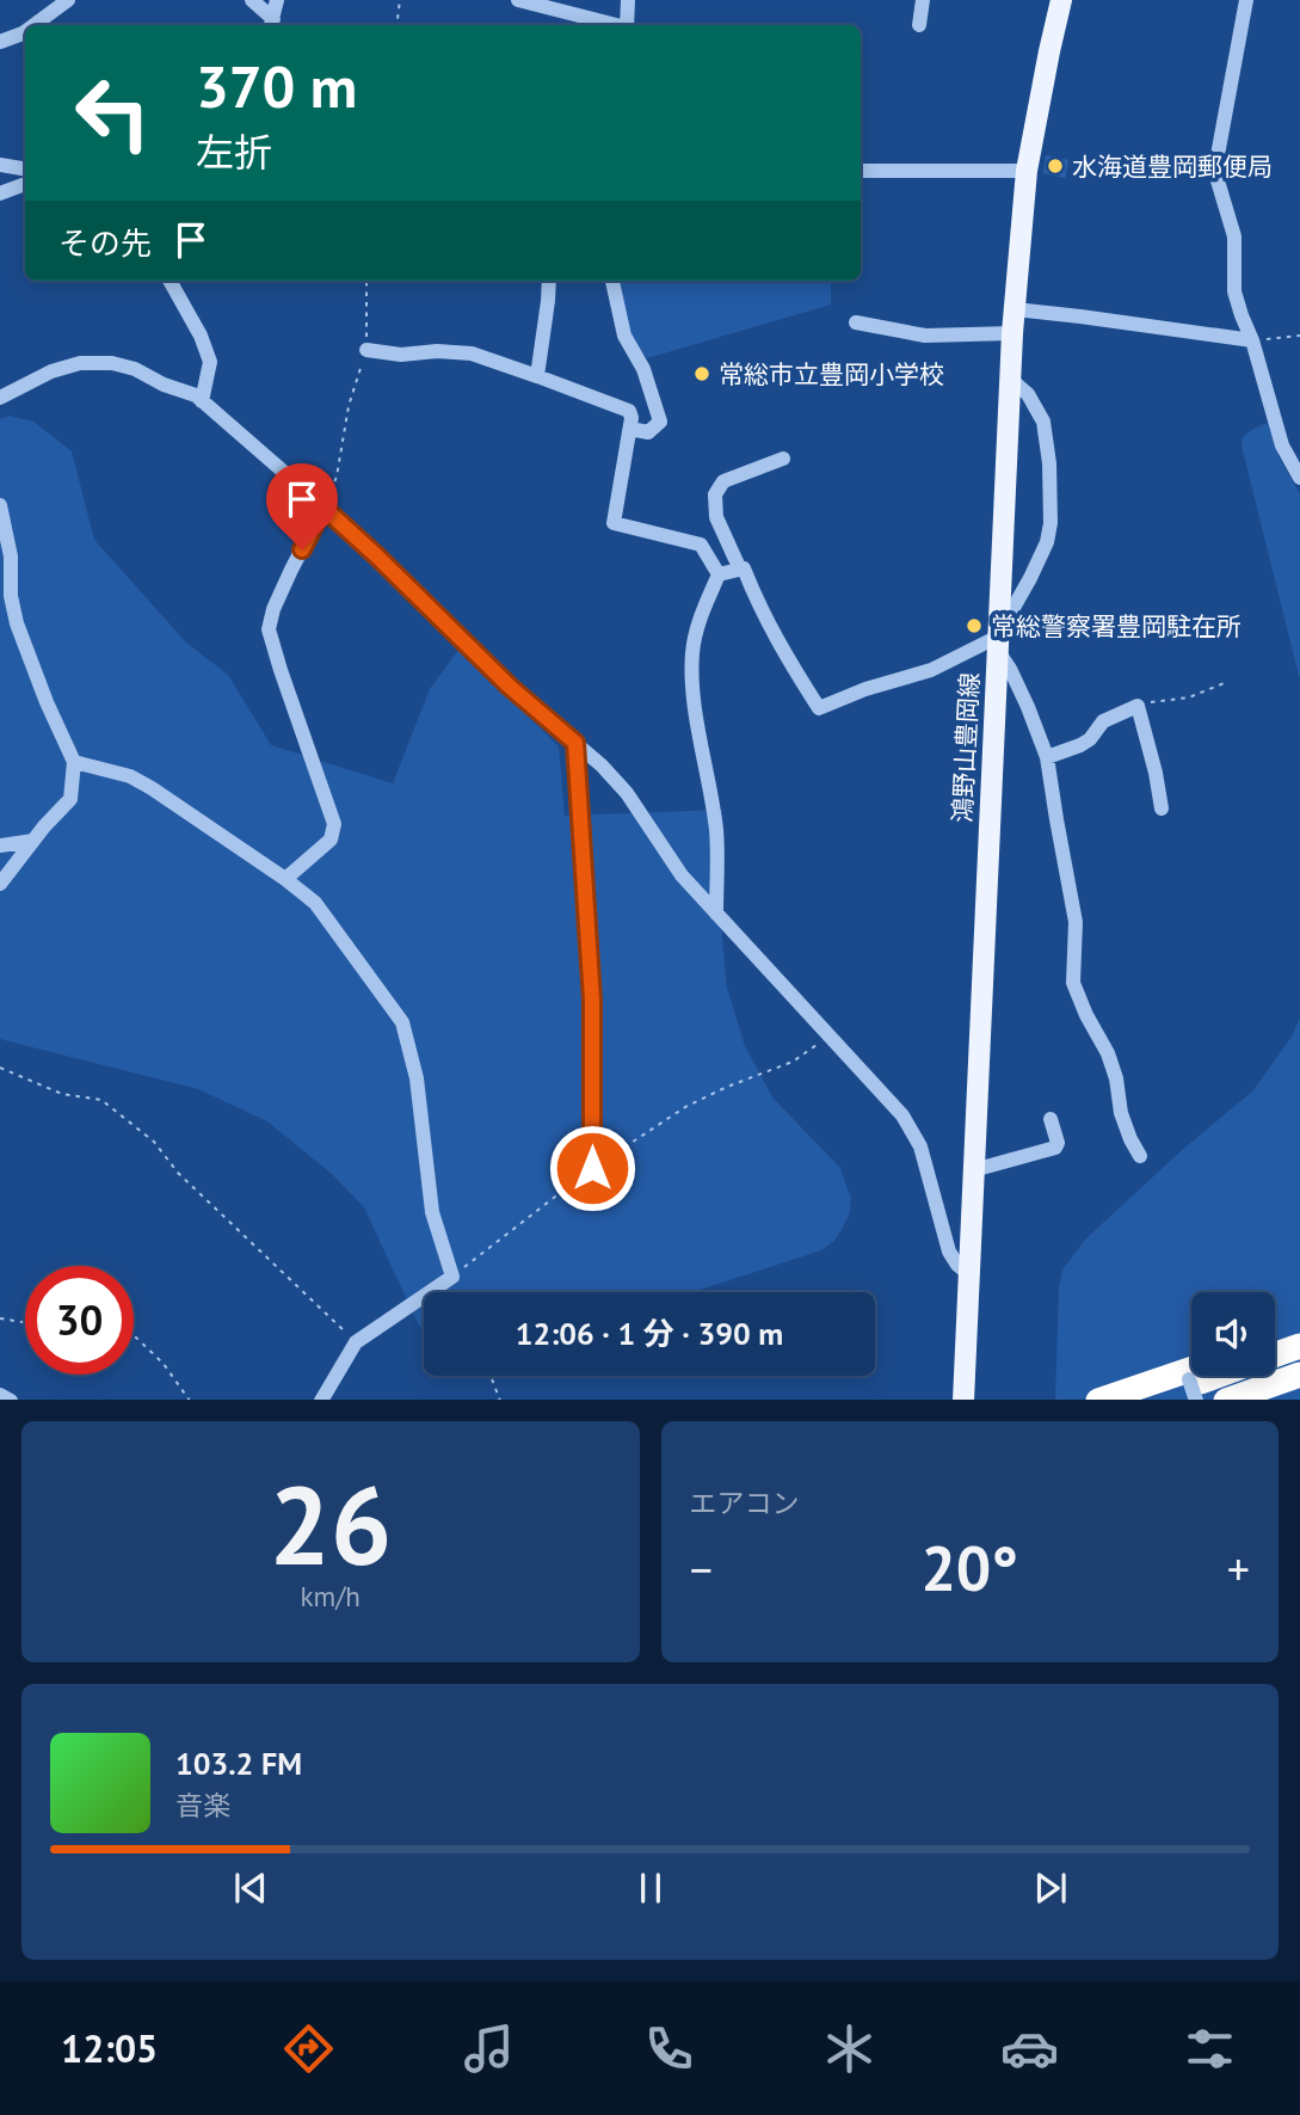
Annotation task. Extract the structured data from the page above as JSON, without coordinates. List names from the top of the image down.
{
  "streets": {
    "main road": ["鴻野山豊岡線"]
  },
  "places": ["水海道豊岡郵便局", "常総市立豊岡小学校", "常総警察署豊岡駐在所"],
  "page": {
    "turn": ["370 m", "左折"],
    "then": "その先",
    "limit": "30",
    "trip": "12:06 · 1 分 · 390 m",
    "tile": [
      ["26", "km/h"],
      "エアコン"
    ],
    "heat": ["−", "20°", "+"],
    "song": ["103.2 FM", "音楽"],
    "tabs": "12:05"
  }
}
